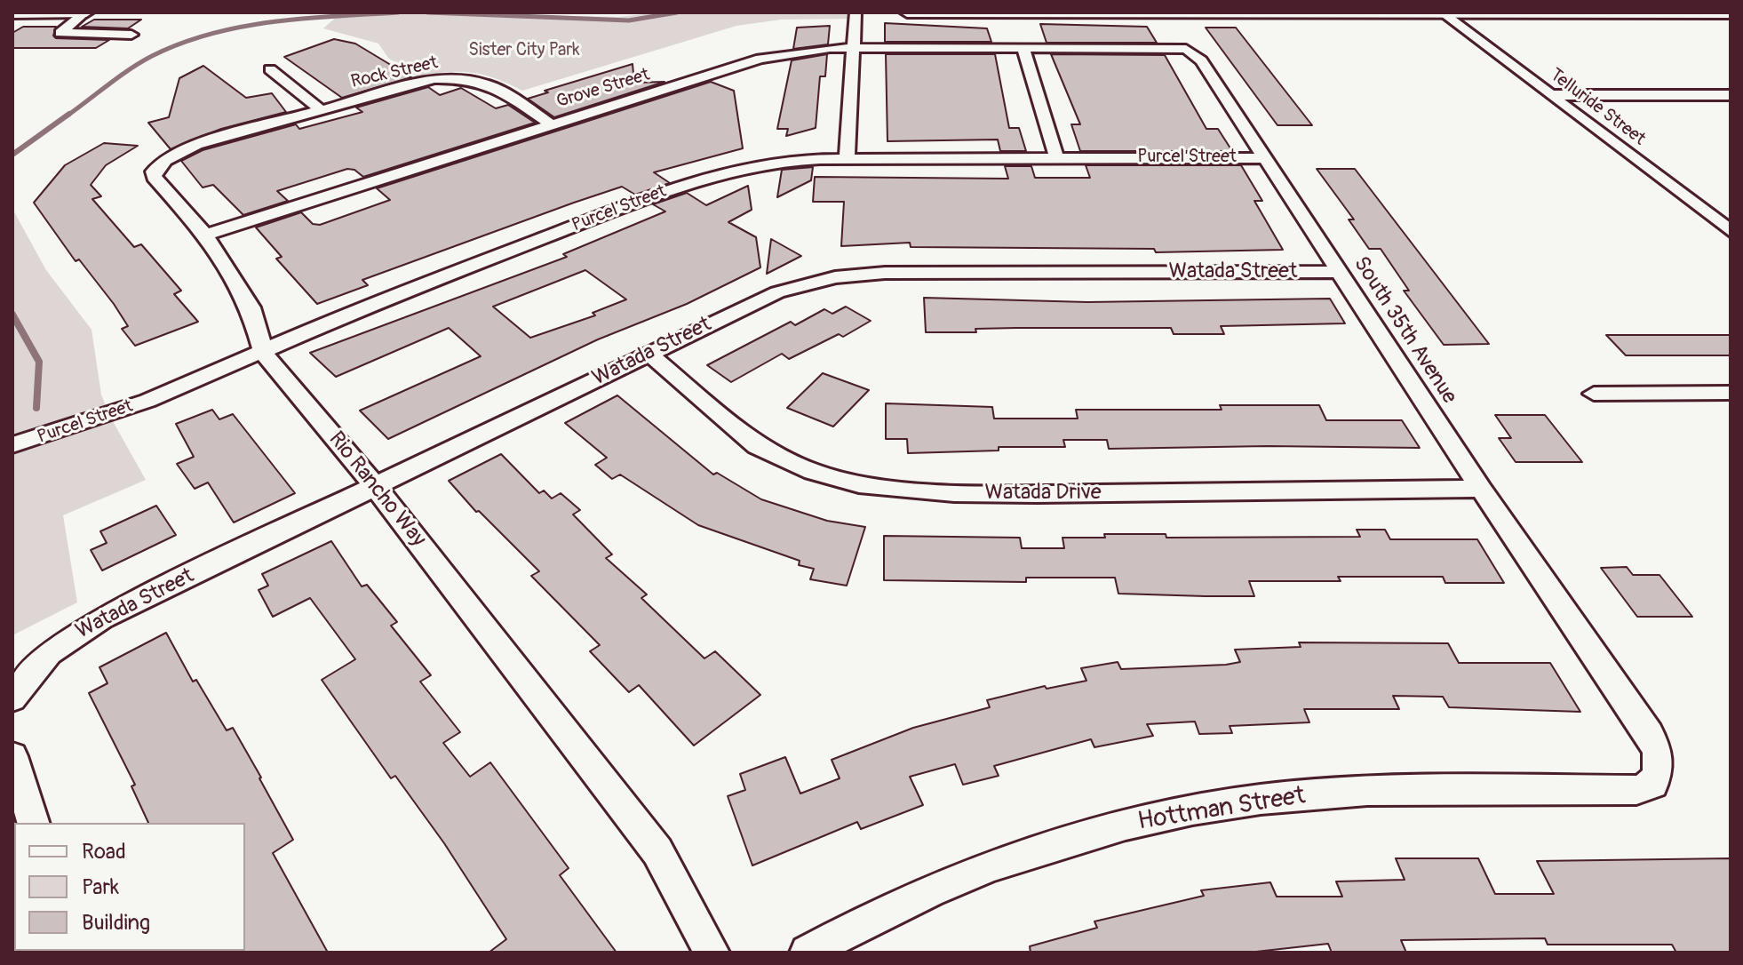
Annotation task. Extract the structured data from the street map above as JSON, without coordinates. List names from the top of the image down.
{
  "streets": {
    "street": [
      "Rock Street",
      "Grove Street",
      "Telluride Street",
      "Purcel Street",
      "Watada Street",
      "South 35th Avenue",
      "Rio Rancho Way",
      "Watada Drive",
      "Hottman Street"
    ]
  },
  "crossings": [
    ["Rock Street", "Grove Street"],
    ["Rock Street", "Rio Rancho Way"],
    ["Grove Street", "South 35th Avenue"],
    ["Grove Street", "Rio Rancho Way"],
    ["Purcel Street", "South 35th Avenue"],
    ["Purcel Street", "Rio Rancho Way"],
    ["Watada Street", "South 35th Avenue"],
    ["Watada Street", "Rio Rancho Way"],
    ["Watada Street", "Watada Drive"],
    ["South 35th Avenue", "Watada Drive"],
    ["South 35th Avenue", "Hottman Street"]
  ],
  "parks": ["Sister City Park"],
  "legend": ["Road", "Park", "Building"]
}
